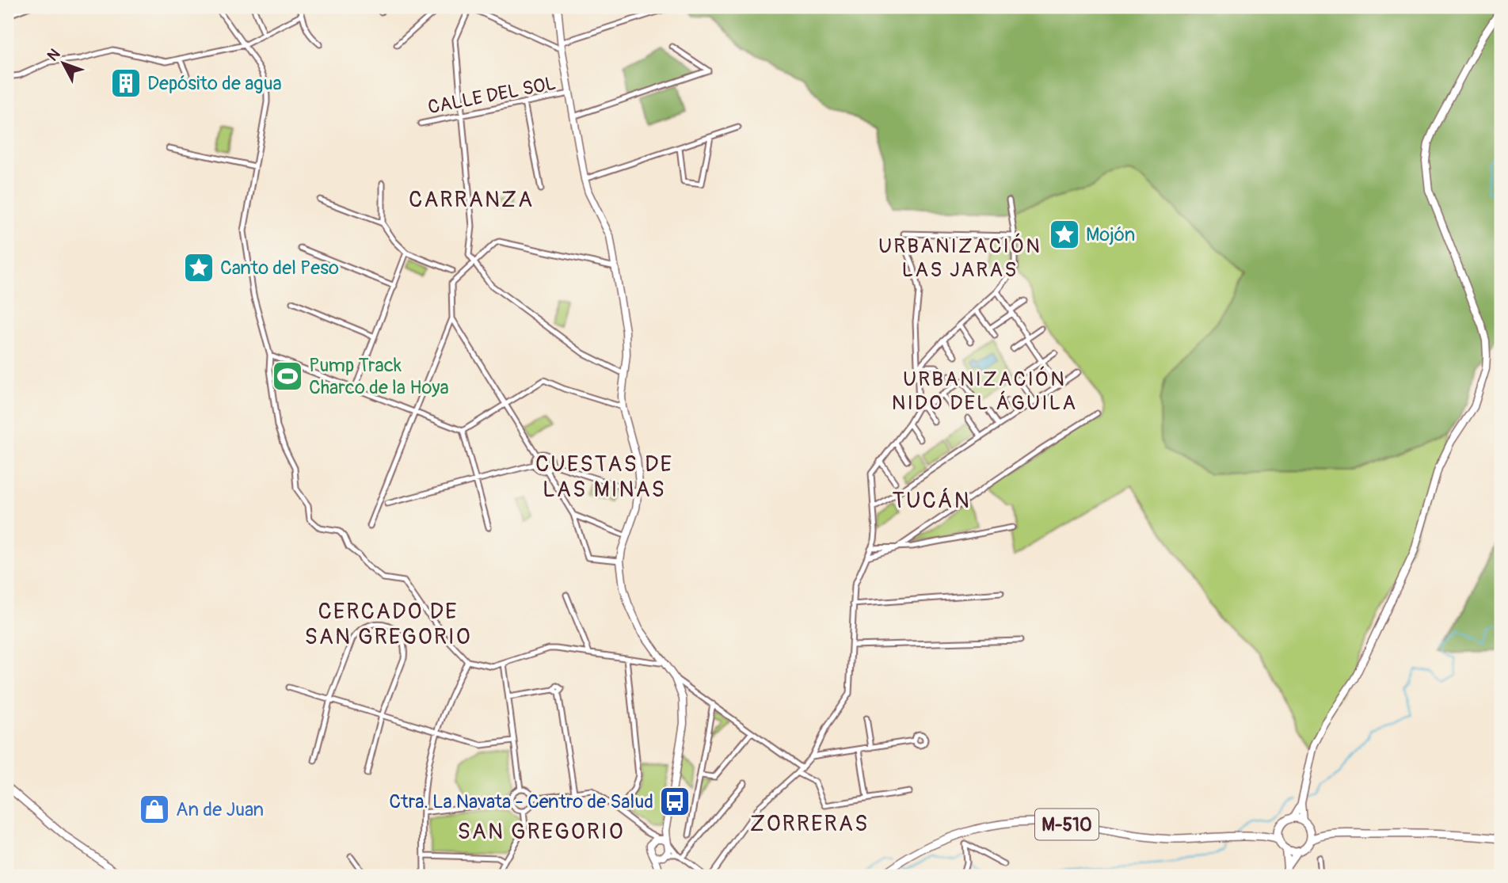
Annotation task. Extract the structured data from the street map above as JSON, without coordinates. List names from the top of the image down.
{
  "streets": {
    "main road": ["M-510"],
    "street": ["CALLE DEL SOL"]
  },
  "districts": [
    "CARRANZA",
    "URBANIZACIÓN LAS JARAS",
    "URBANIZACIÓN NIDO DEL ÁGUILA",
    "CUESTAS DE LAS MINAS",
    "TUCÁN",
    "CERCADO DE SAN GREGORIO",
    "ZORRERAS",
    "SAN GREGORIO"
  ],
  "places": {
    "building": ["Depósito de agua"],
    "place": ["Mojón", "Canto del Peso"],
    "sports": ["Pump Track Charco de la Hoya"],
    "bus stop": ["Ctra. La Navata - Centro de Salud"],
    "shop": ["An de Juan"]
  },
  "north": "top left"
}
